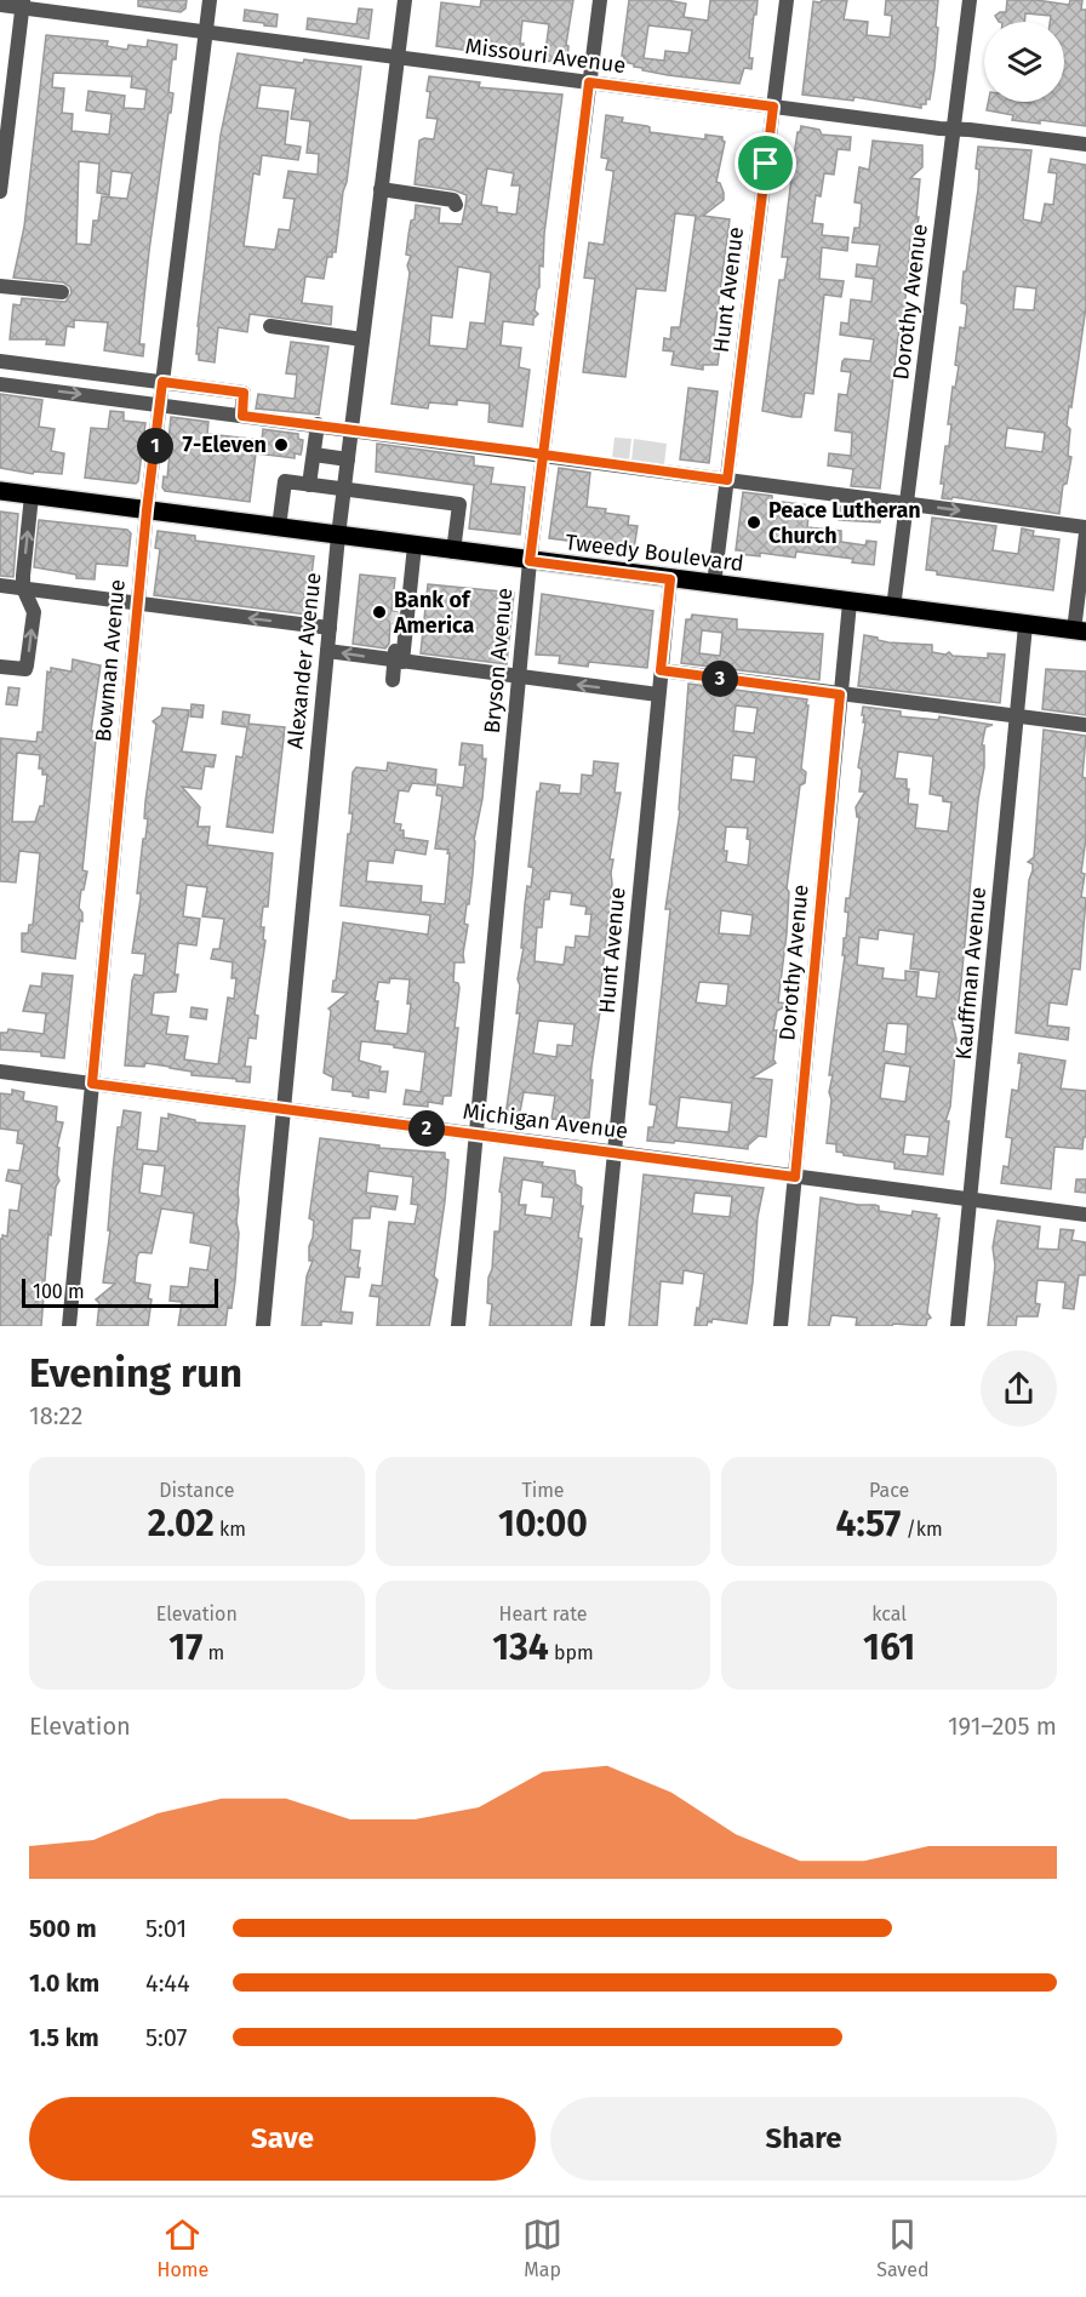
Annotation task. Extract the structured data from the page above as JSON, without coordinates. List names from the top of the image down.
{
  "streets": {
    "main road": ["Tweedy Boulevard"],
    "street": [
      "Missouri Avenue",
      "Hunt Avenue",
      "Dorothy Avenue",
      "Bowman Avenue",
      "Alexander Avenue",
      "Bryson Avenue",
      "Kauffman Avenue",
      "Michigan Avenue"
    ]
  },
  "crossings": [
    ["Missouri Avenue", "Hunt Avenue"],
    ["Missouri Avenue", "Dorothy Avenue"],
    ["Missouri Avenue", "Bowman Avenue"],
    ["Missouri Avenue", "Alexander Avenue"],
    ["Missouri Avenue", "Bryson Avenue"],
    ["Hunt Avenue", "Tweedy Boulevard"],
    ["Hunt Avenue", "Michigan Avenue"],
    ["Dorothy Avenue", "Tweedy Boulevard"],
    ["Dorothy Avenue", "Michigan Avenue"],
    ["Tweedy Boulevard", "Bowman Avenue"],
    ["Tweedy Boulevard", "Alexander Avenue"],
    ["Tweedy Boulevard", "Bryson Avenue"],
    ["Tweedy Boulevard", "Kauffman Avenue"],
    ["Bowman Avenue", "Michigan Avenue"],
    ["Alexander Avenue", "Michigan Avenue"],
    ["Bryson Avenue", "Michigan Avenue"],
    ["Kauffman Avenue", "Michigan Avenue"]
  ],
  "places": ["7-Eleven", "Peace Lutheran Church", "Bank of America"],
  "scale_bar": "100 m",
  "page": {
    "pins": ["1", "3", "2"],
    "scale": "100 m",
    "heading": ["Evening run", "18:22"],
    "stats": [
      ["Distance", "2.02 km"],
      ["Time", "10:00"],
      ["Pace", "4:57 /km"],
      ["Elevation", "17 m"],
      ["Heart rate", "134 bpm"],
      ["kcal", "161"]
    ],
    "chart": ["Elevation", "191–205 m"],
    "list": [
      {
        "name": "500 m",
        "note": "5:01"
      },
      {
        "name": "1.0 km",
        "note": "4:44"
      },
      {
        "name": "1.5 km",
        "note": "5:07"
      }
    ],
    "buttons": ["Save", "Share"],
    "tabs": ["Home", "Map", "Saved"]
  }
}
